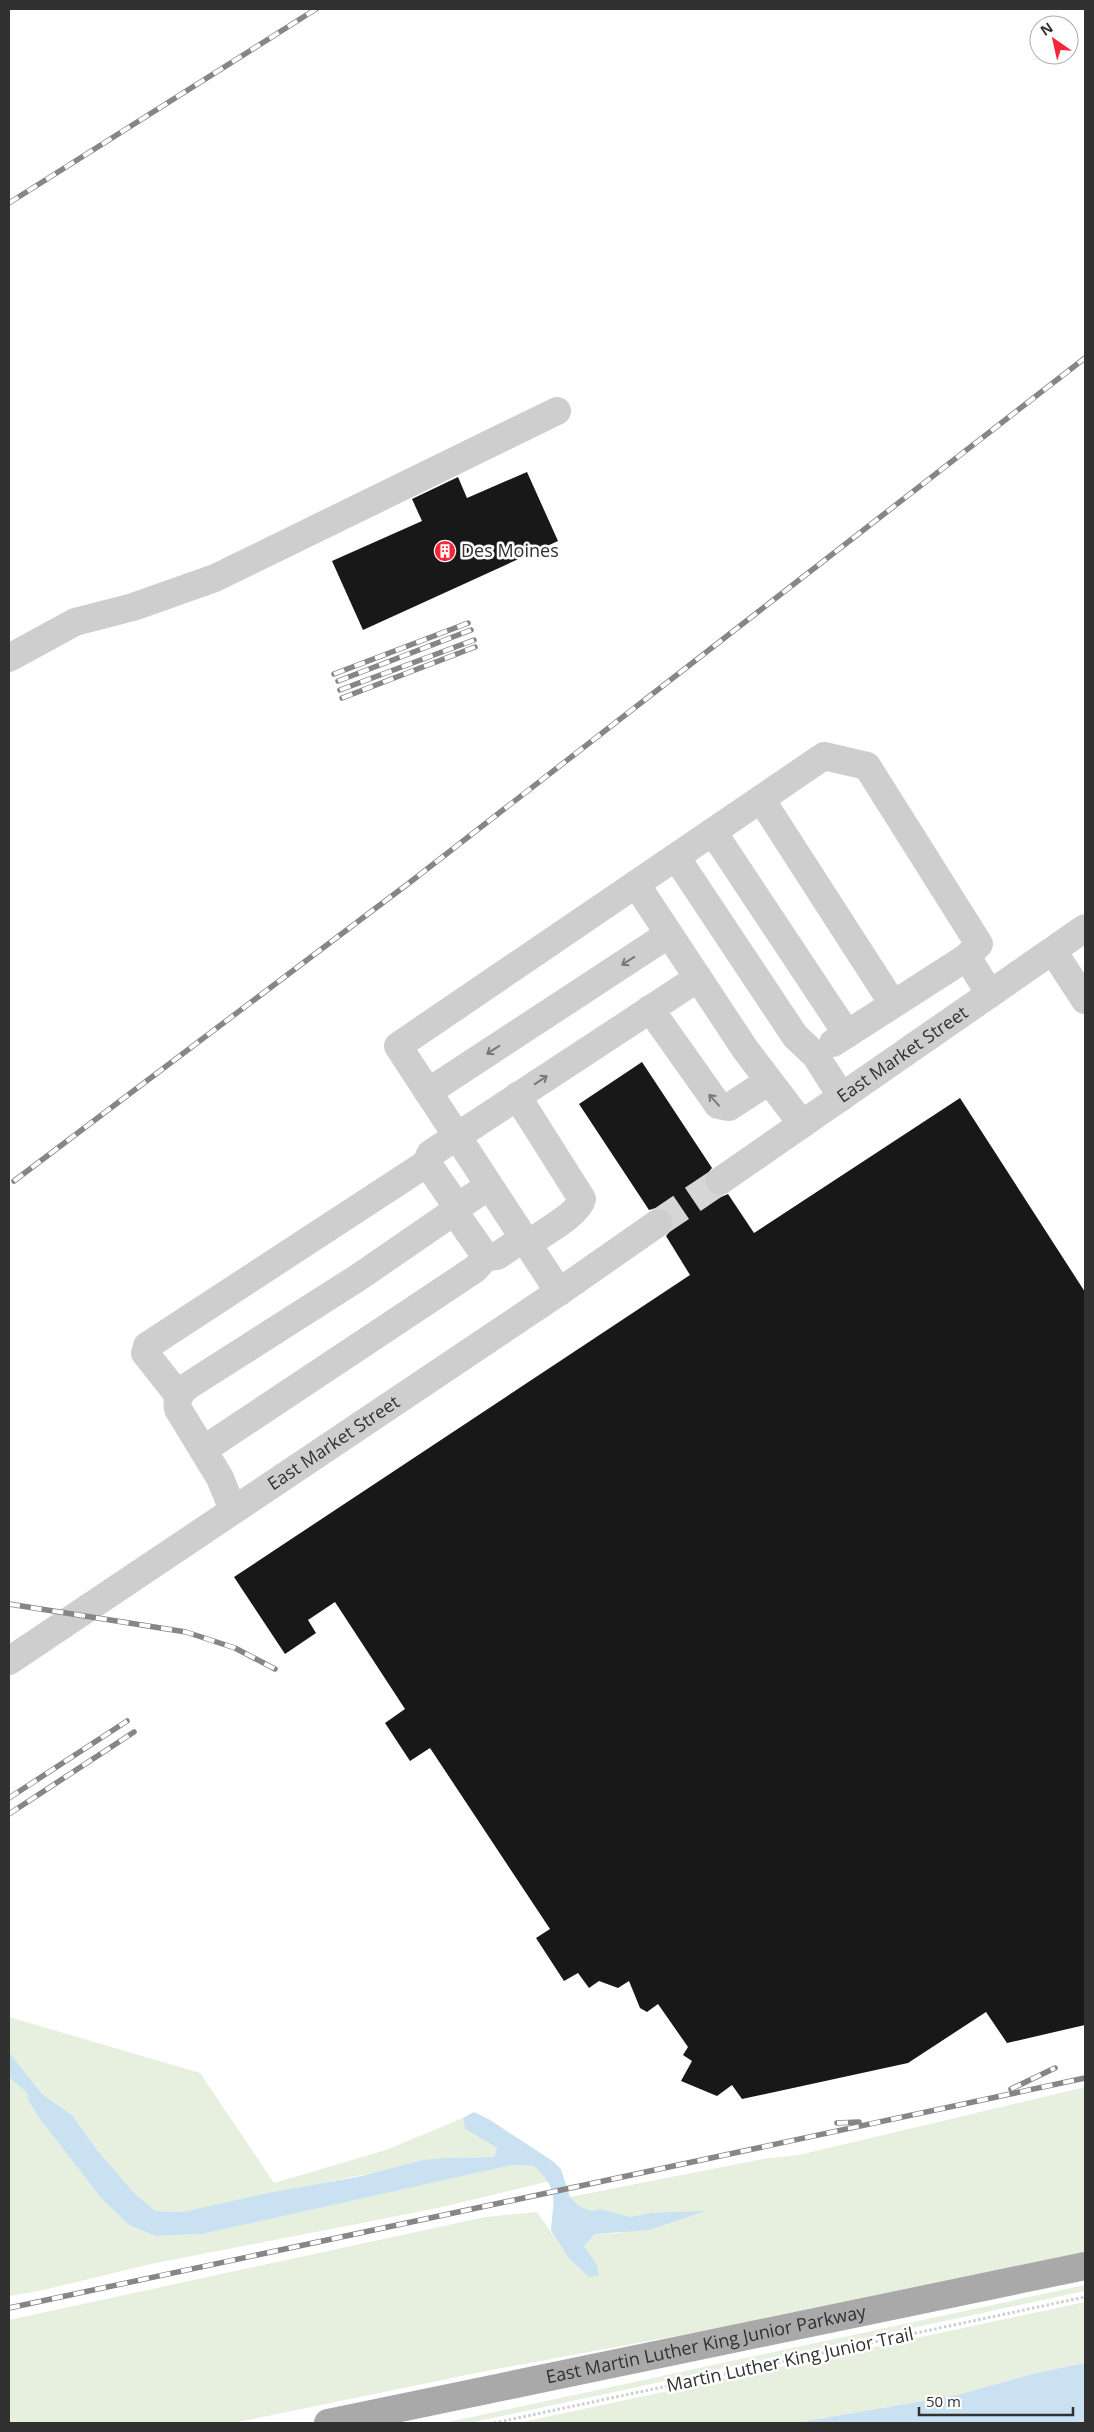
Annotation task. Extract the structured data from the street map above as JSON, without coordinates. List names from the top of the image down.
{
  "streets": {
    "main road": ["East Martin Luther King Junior Parkway"],
    "street": ["East Market Street"],
    "path": ["Martin Luther King Junior Trail"]
  },
  "places": {
    "building": ["Des Moines"]
  },
  "scale_bar": "50 m",
  "north": "top left"
}
